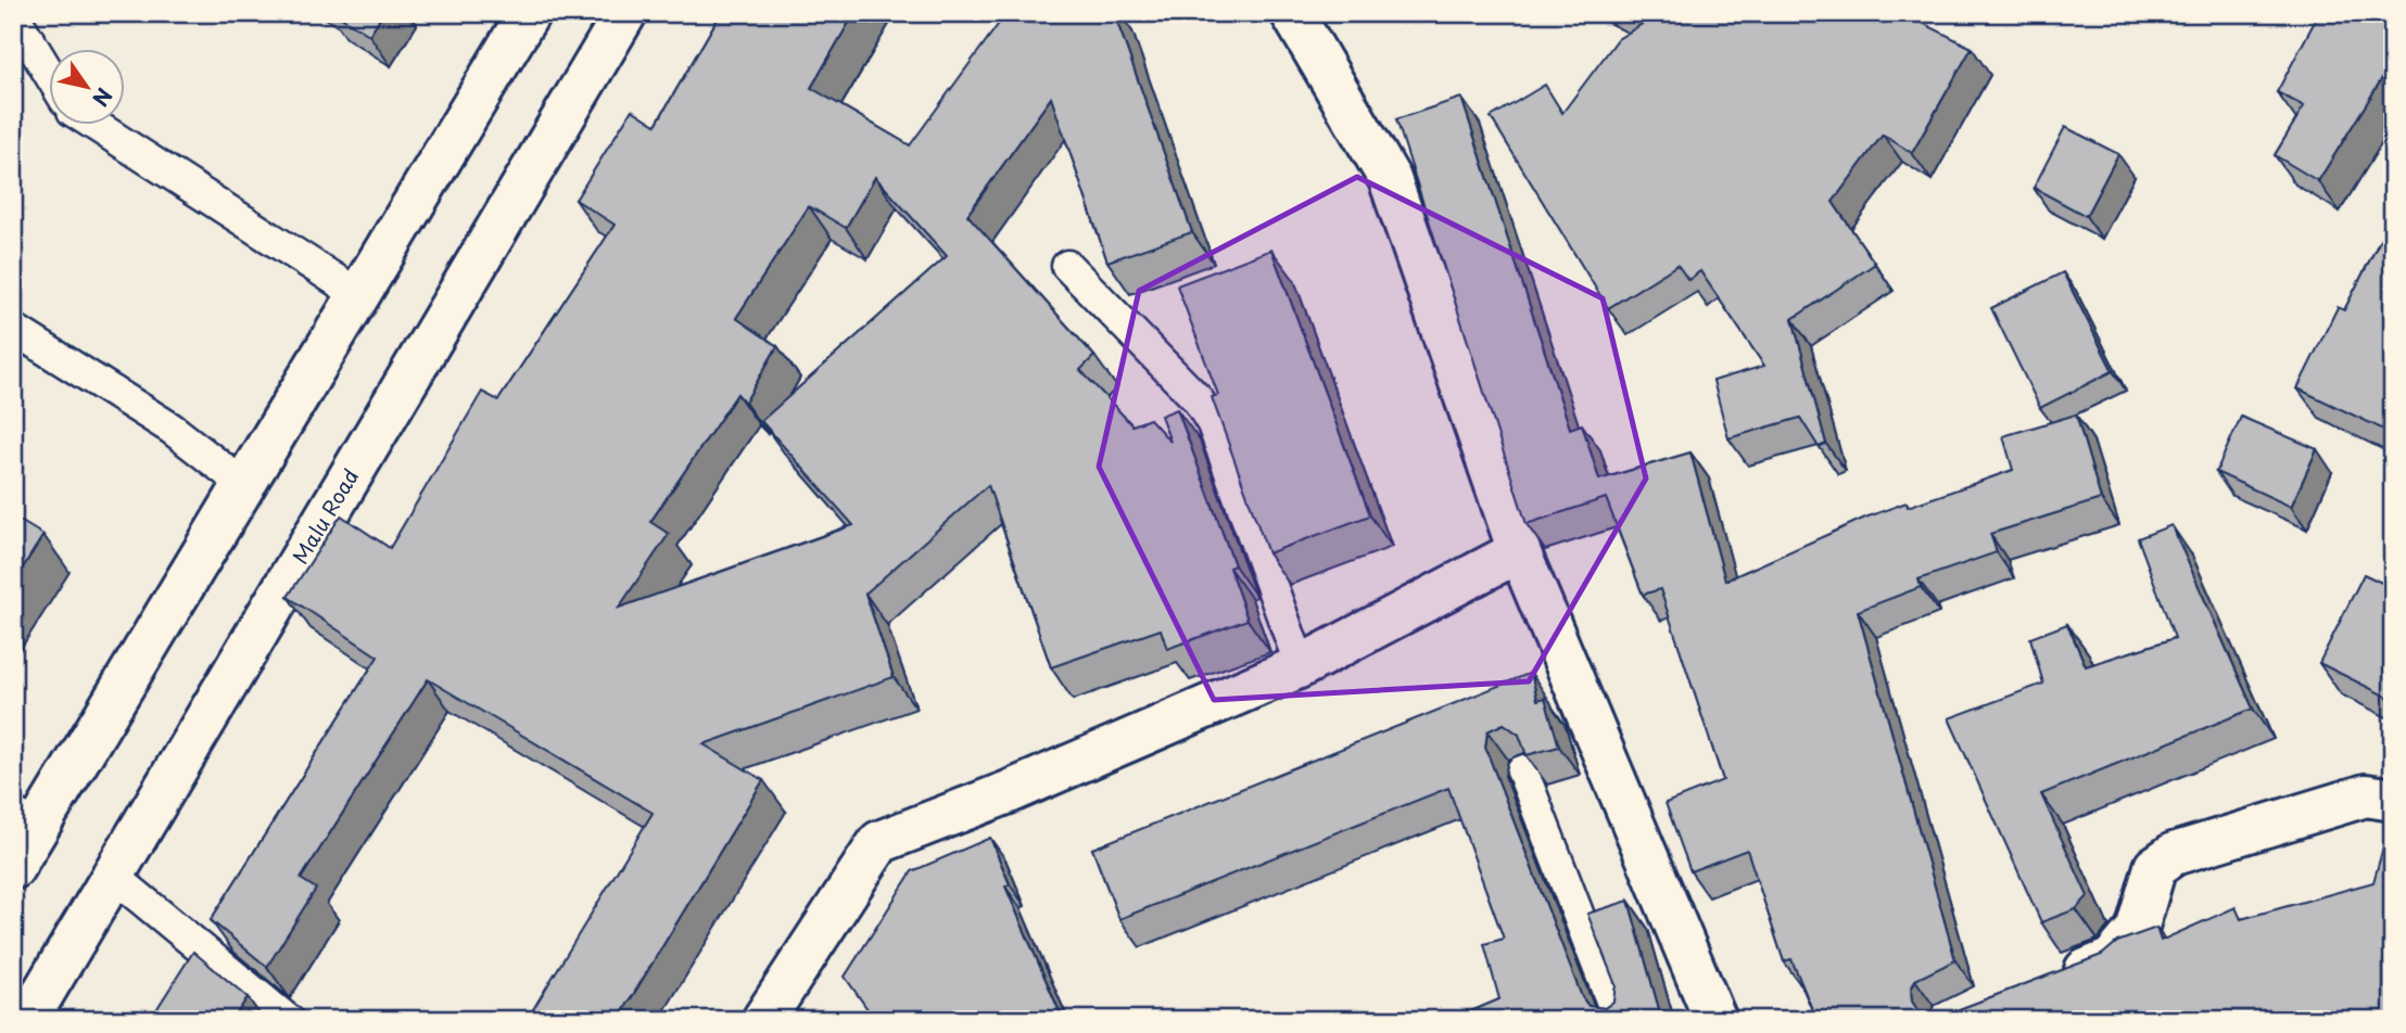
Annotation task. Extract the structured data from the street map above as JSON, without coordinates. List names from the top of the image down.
{
  "streets": {
    "street": ["Malu Road"]
  },
  "north": "bottom right"
}
